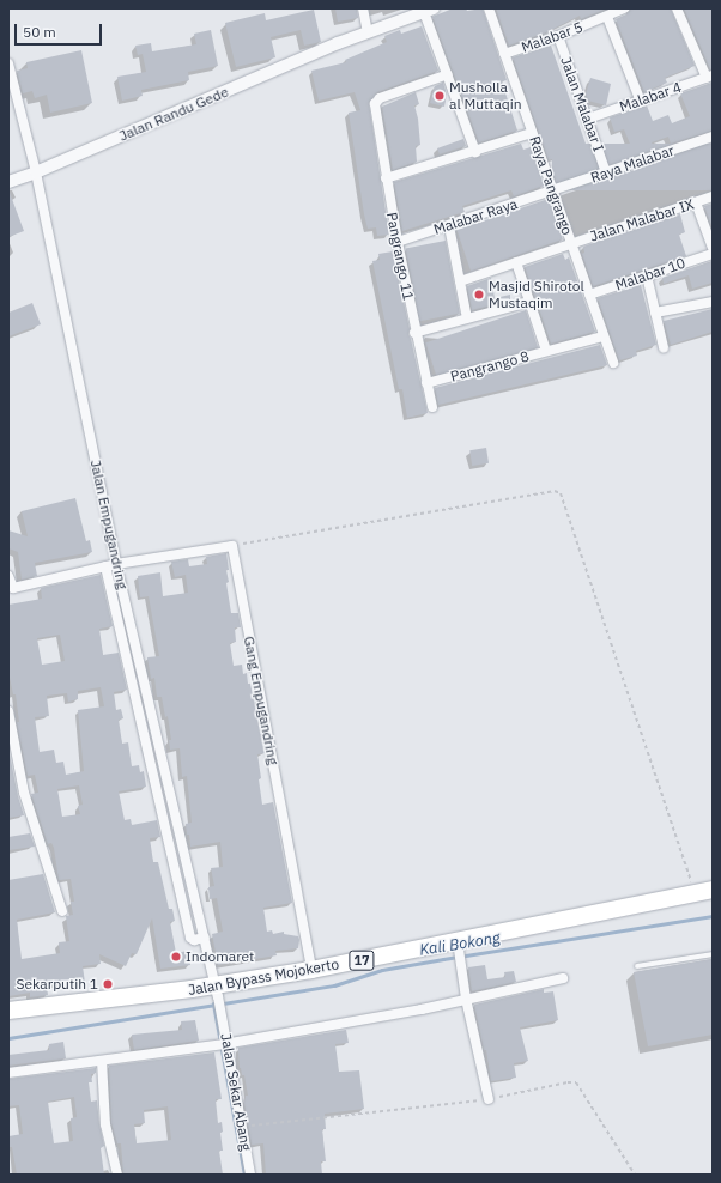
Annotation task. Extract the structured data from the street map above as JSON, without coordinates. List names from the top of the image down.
{
  "streets": {
    "highway": ["17", "Jalan Bypass Mojokerto"],
    "street": [
      "Malabar 5",
      "Malabar 4",
      "Jalan Malabar I",
      "Jalan Randu Gede",
      "Raya Malabar",
      "Raya Pangrango",
      "Malabar Raya",
      "Jalan Malabar IX",
      "Pangrango 11",
      "Malabar 10",
      "Pangrango 8",
      "Jalan Empugandring",
      "Gang Empugandring",
      "Jalan Sekar Abang"
    ]
  },
  "crossings": [
    ["Malabar 5", "Jalan Malabar I"],
    ["Malabar 5", "Raya Pangrango"],
    ["Malabar 4", "Jalan Malabar I"],
    ["Jalan Malabar I", "Raya Malabar"],
    ["Jalan Randu Gede", "Jalan Empugandring"],
    ["Raya Malabar", "Raya Pangrango"],
    ["Raya Malabar", "Malabar Raya"],
    ["Raya Pangrango", "Malabar Raya"],
    ["Raya Pangrango", "Jalan Malabar IX"],
    ["Raya Pangrango", "Malabar 10"],
    ["Raya Pangrango", "Pangrango 8"],
    ["Malabar Raya", "Pangrango 11"],
    ["Gang Empugandring", "Jalan Bypass Mojokerto"],
    ["Jalan Bypass Mojokerto", "Jalan Sekar Abang"]
  ],
  "water": ["Kali Bokong"],
  "places": [
    "Musholla al Muttaqin",
    "Masjid Shirotol Mustaqim",
    "Indomaret",
    "Sekarputih 1"
  ],
  "scale_bar": "50 m"
}
